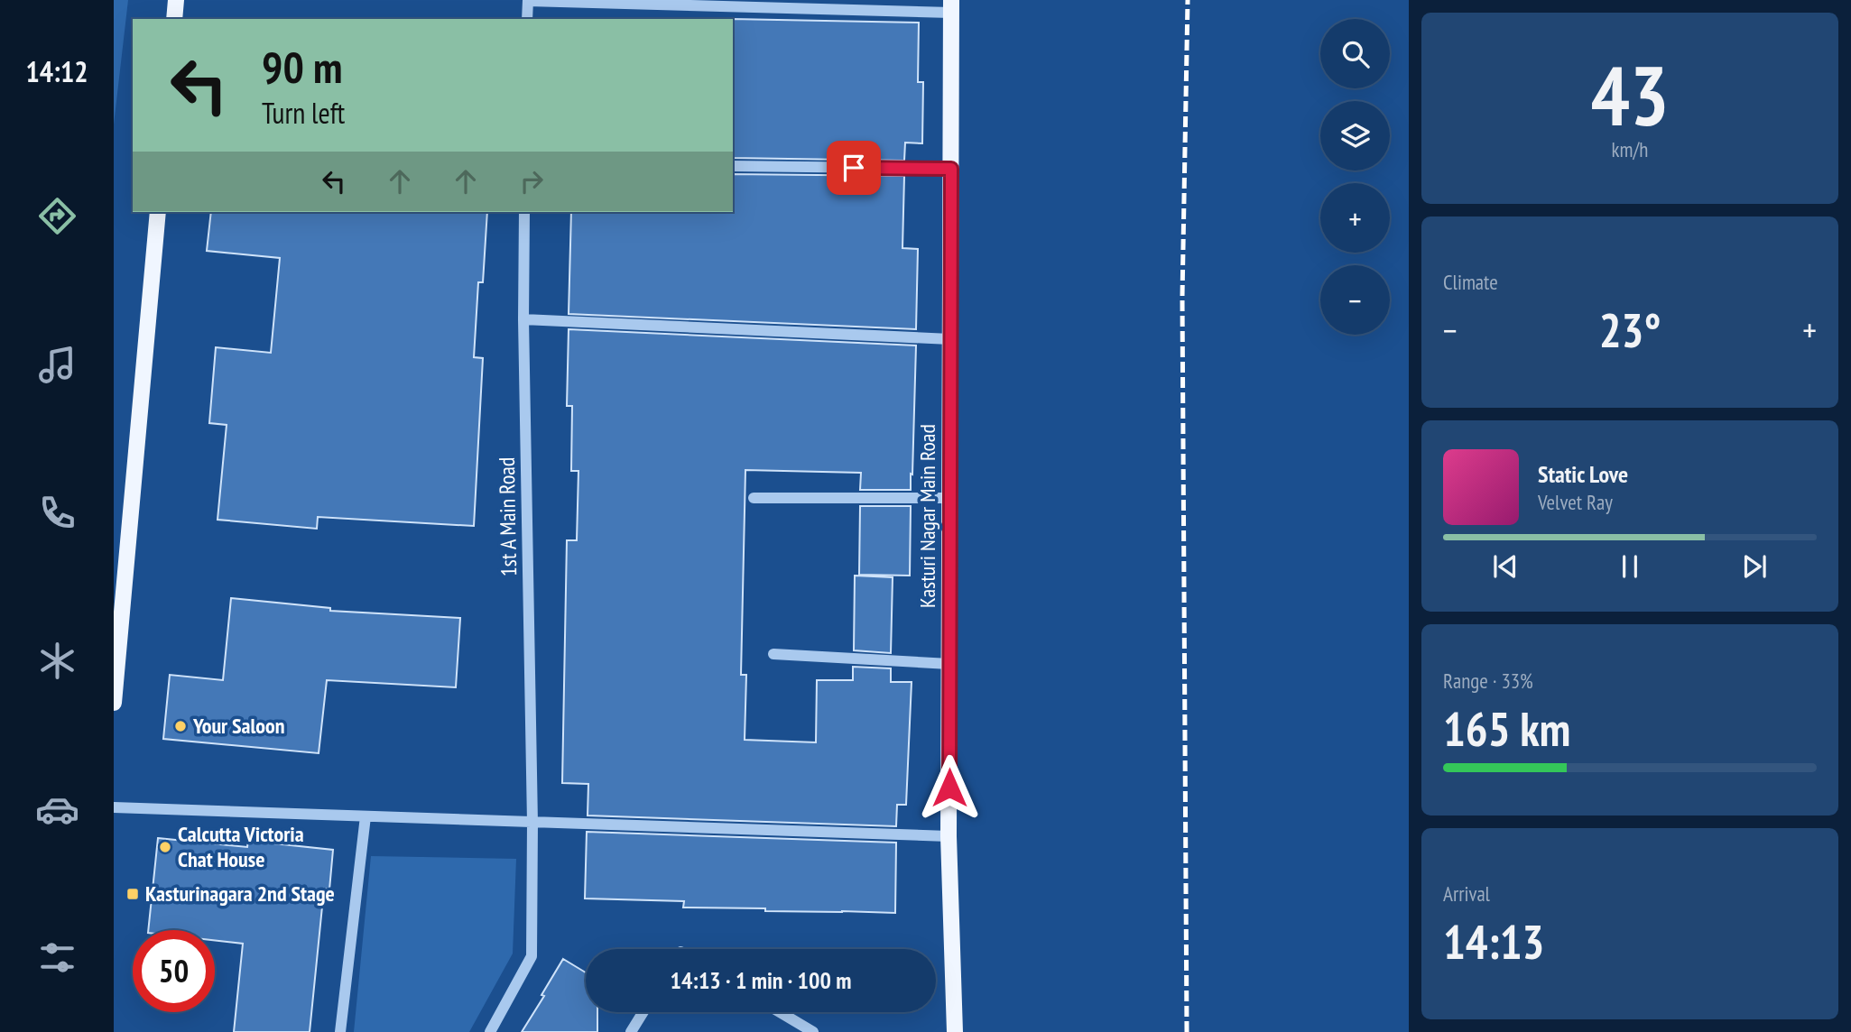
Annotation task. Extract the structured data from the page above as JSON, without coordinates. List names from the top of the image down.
{
  "streets": {
    "main road": ["Kasturi Nagar Main Road"],
    "street": ["1st A Main Road"]
  },
  "places": {
    "other": ["Your Saloon", "Calcutta Victoria Chat House"],
    "transit": ["Kasturinagara 2nd Stage"]
  },
  "page": {
    "tabs": "14:12",
    "tile": [
      ["43", "km/h"],
      "Climate",
      ["Range · 33%", "165 km"],
      ["Arrival", "14:13"]
    ],
    "map_buttons": ["+", "−"],
    "turn": ["90 m", "Turn left"],
    "heat": ["−", "23°", "+"],
    "song": ["Static Love", "Velvet Ray"],
    "limit": "50",
    "trip": "14:13 · 1 min · 100 m"
  }
}
